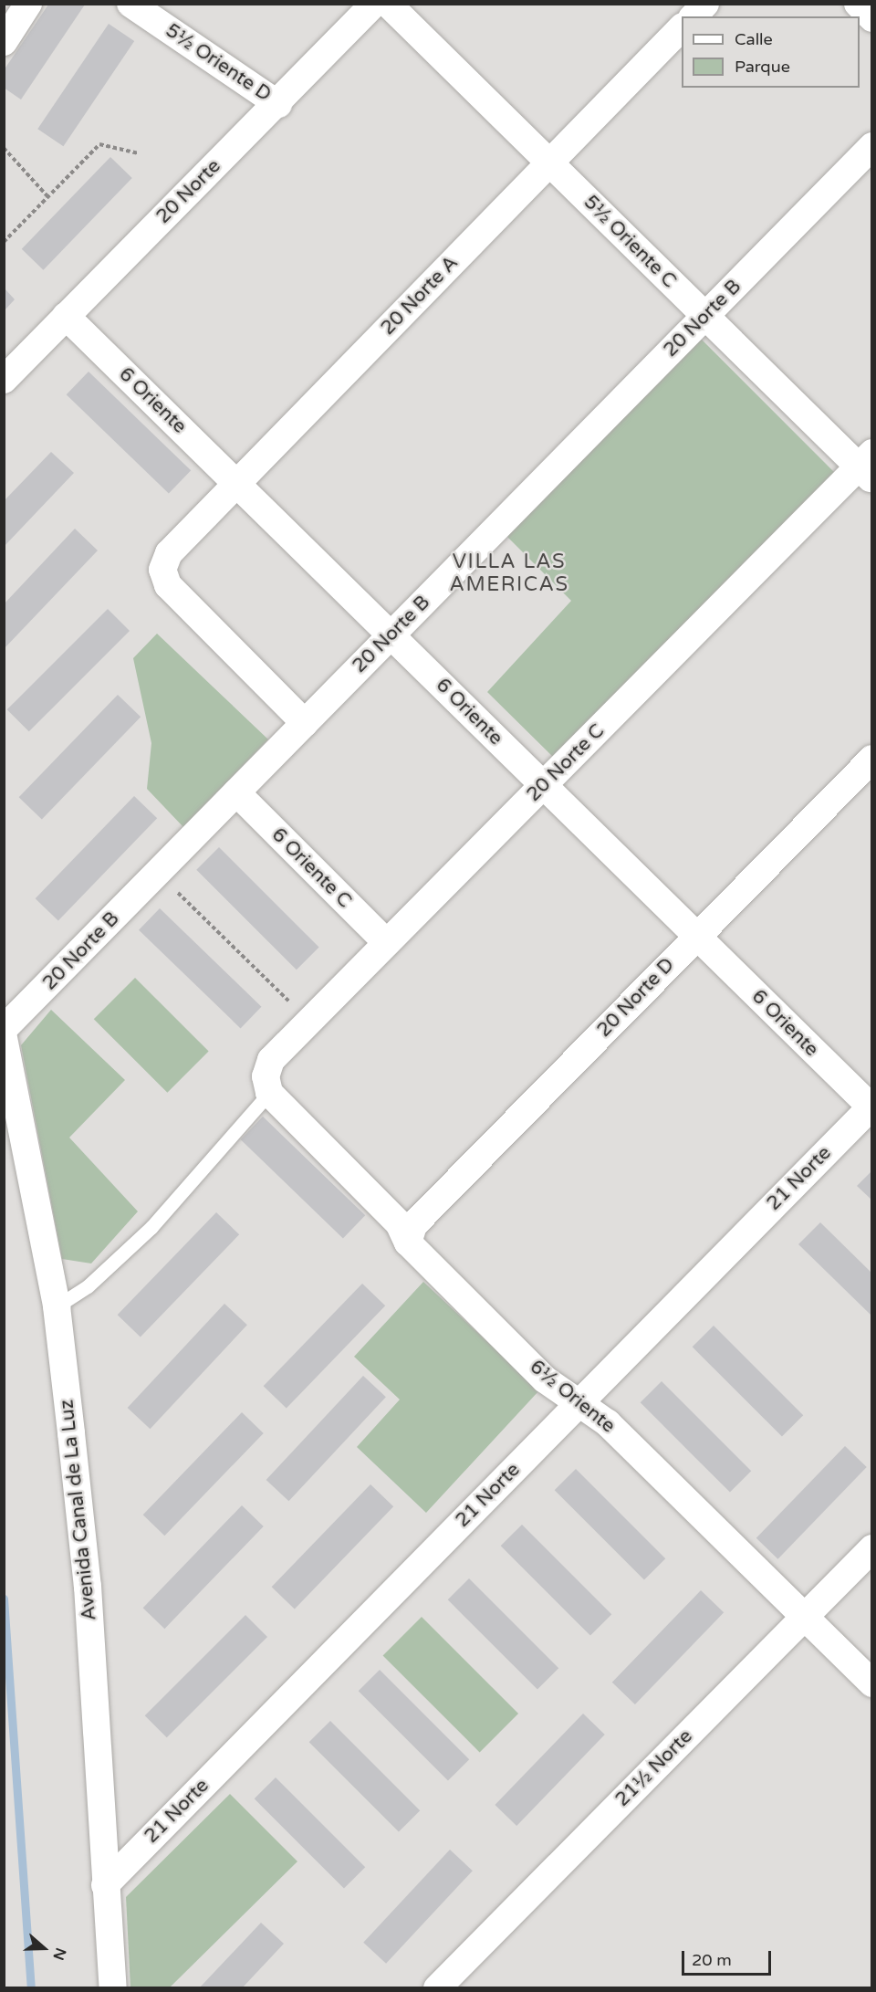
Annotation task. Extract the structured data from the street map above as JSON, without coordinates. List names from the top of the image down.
{
  "streets": {
    "street": [
      "5½ Oriente D",
      "20 Norte",
      "5½ Oriente C",
      "20 Norte A",
      "20 Norte B",
      "6 Oriente",
      "20 Norte C",
      "6 Oriente C",
      "20 Norte D",
      "21 Norte",
      "6½ Oriente",
      "Avenida Canal de La Luz",
      "21½ Norte"
    ]
  },
  "crossings": [
    ["5½ Oriente D", "20 Norte"],
    ["20 Norte", "6 Oriente"],
    ["5½ Oriente C", "20 Norte A"],
    ["5½ Oriente C", "20 Norte B"],
    ["5½ Oriente C", "20 Norte C"],
    ["20 Norte A", "20 Norte B"],
    ["20 Norte A", "6 Oriente"],
    ["20 Norte B", "6 Oriente"],
    ["20 Norte B", "6 Oriente C"],
    ["6 Oriente", "20 Norte C"],
    ["6 Oriente", "20 Norte D"],
    ["6 Oriente", "21 Norte"],
    ["20 Norte C", "6 Oriente C"],
    ["20 Norte C", "6½ Oriente"],
    ["20 Norte D", "6½ Oriente"],
    ["21 Norte", "6½ Oriente"],
    ["21 Norte", "Avenida Canal de La Luz"],
    ["6½ Oriente", "21½ Norte"]
  ],
  "districts": ["VILLA LAS AMERICAS"],
  "legend": ["Calle", "Parque"],
  "scale_bar": "20 m",
  "north": "right"
}
